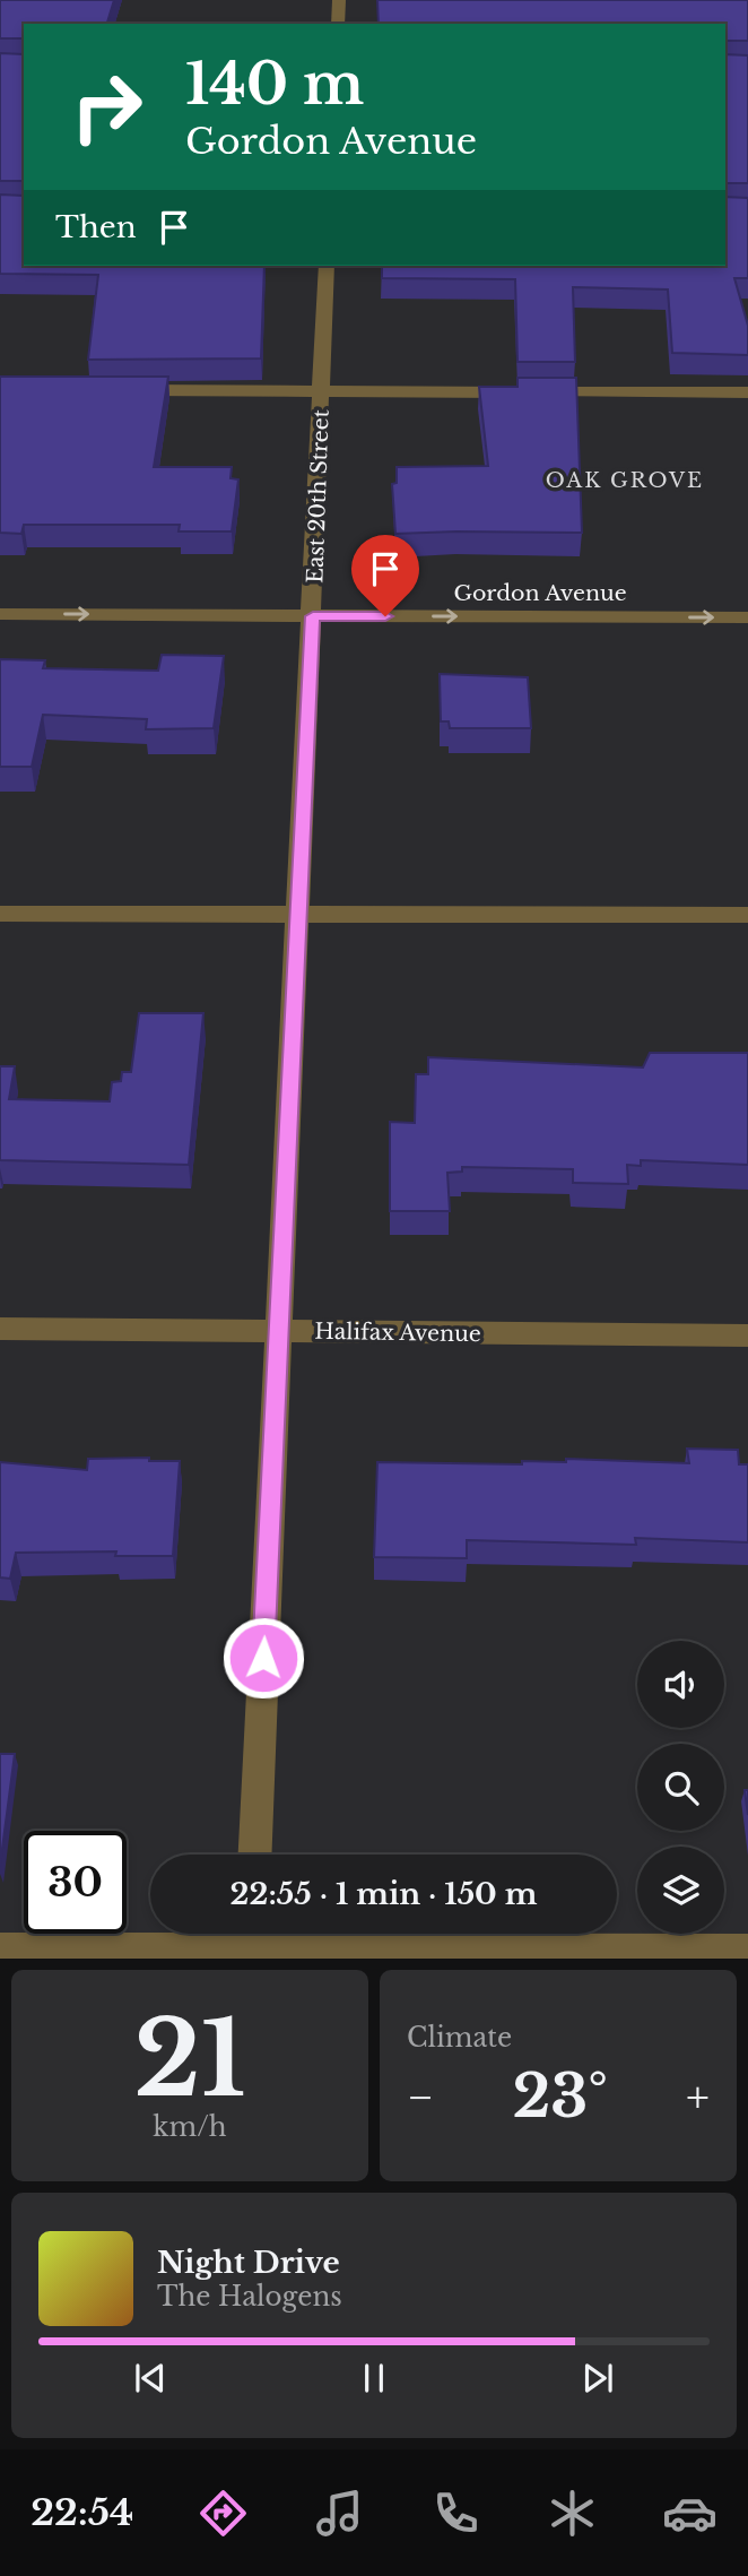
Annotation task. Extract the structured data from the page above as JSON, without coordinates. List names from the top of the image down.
{
  "streets": {
    "street": ["East 20th Street", "Gordon Avenue", "Halifax Avenue"]
  },
  "crossings": [
    ["East 20th Street", "Gordon Avenue"],
    ["East 20th Street", "Halifax Avenue"]
  ],
  "one_way": ["Gordon Avenue"],
  "districts": ["OAK GROVE"],
  "page": {
    "turn": ["140 m", "Gordon Avenue"],
    "then": "Then",
    "limit": "30",
    "trip": "22:55 · 1 min · 150 m",
    "tile": [
      ["21", "km/h"],
      "Climate"
    ],
    "heat": ["−", "23°", "+"],
    "song": ["Night Drive", "The Halogens"],
    "tabs": "22:54"
  }
}
